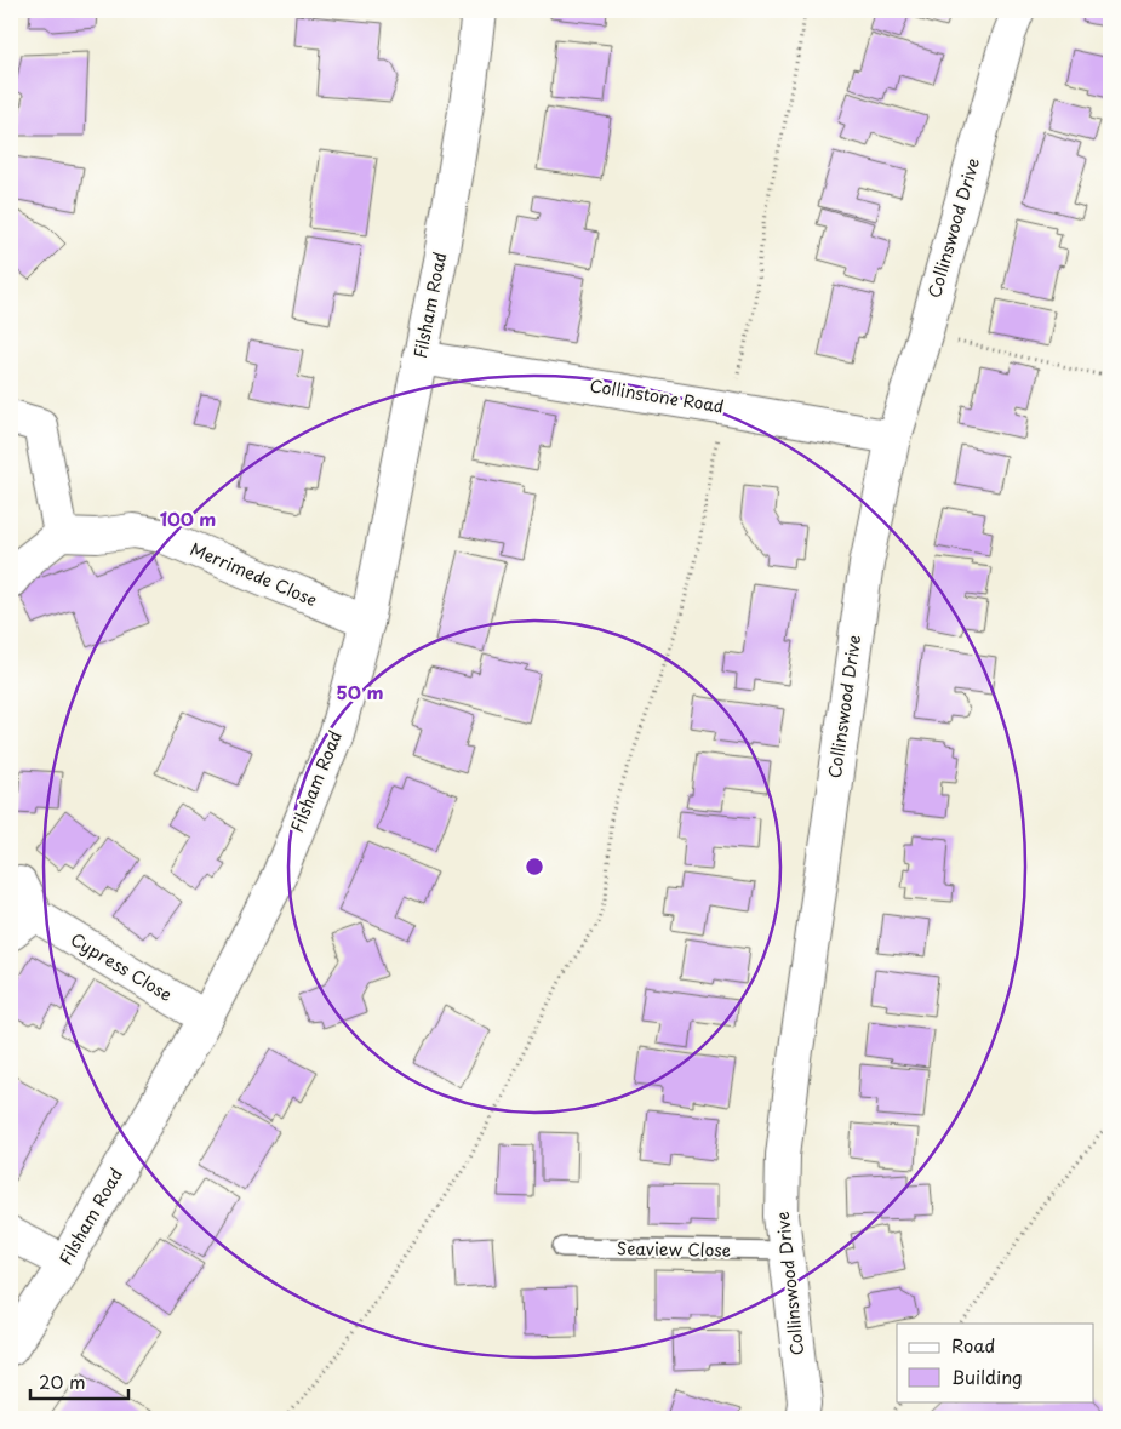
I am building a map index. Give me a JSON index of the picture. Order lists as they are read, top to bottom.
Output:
{
  "streets": {
    "street": [
      "Collinswood Drive",
      "Filsham Road",
      "Collinstone Road",
      "Merrimede Close",
      "Cypress Close"
    ],
    "lane": ["Seaview Close"]
  },
  "crossings": [
    ["Collinswood Drive", "Collinstone Road"],
    ["Collinswood Drive", "Seaview Close"],
    ["Filsham Road", "Collinstone Road"],
    ["Filsham Road", "Merrimede Close"],
    ["Filsham Road", "Cypress Close"]
  ],
  "legend": ["Road", "Building"],
  "scale_bar": "20 m",
  "rings": ["100 m", "50 m"]
}
